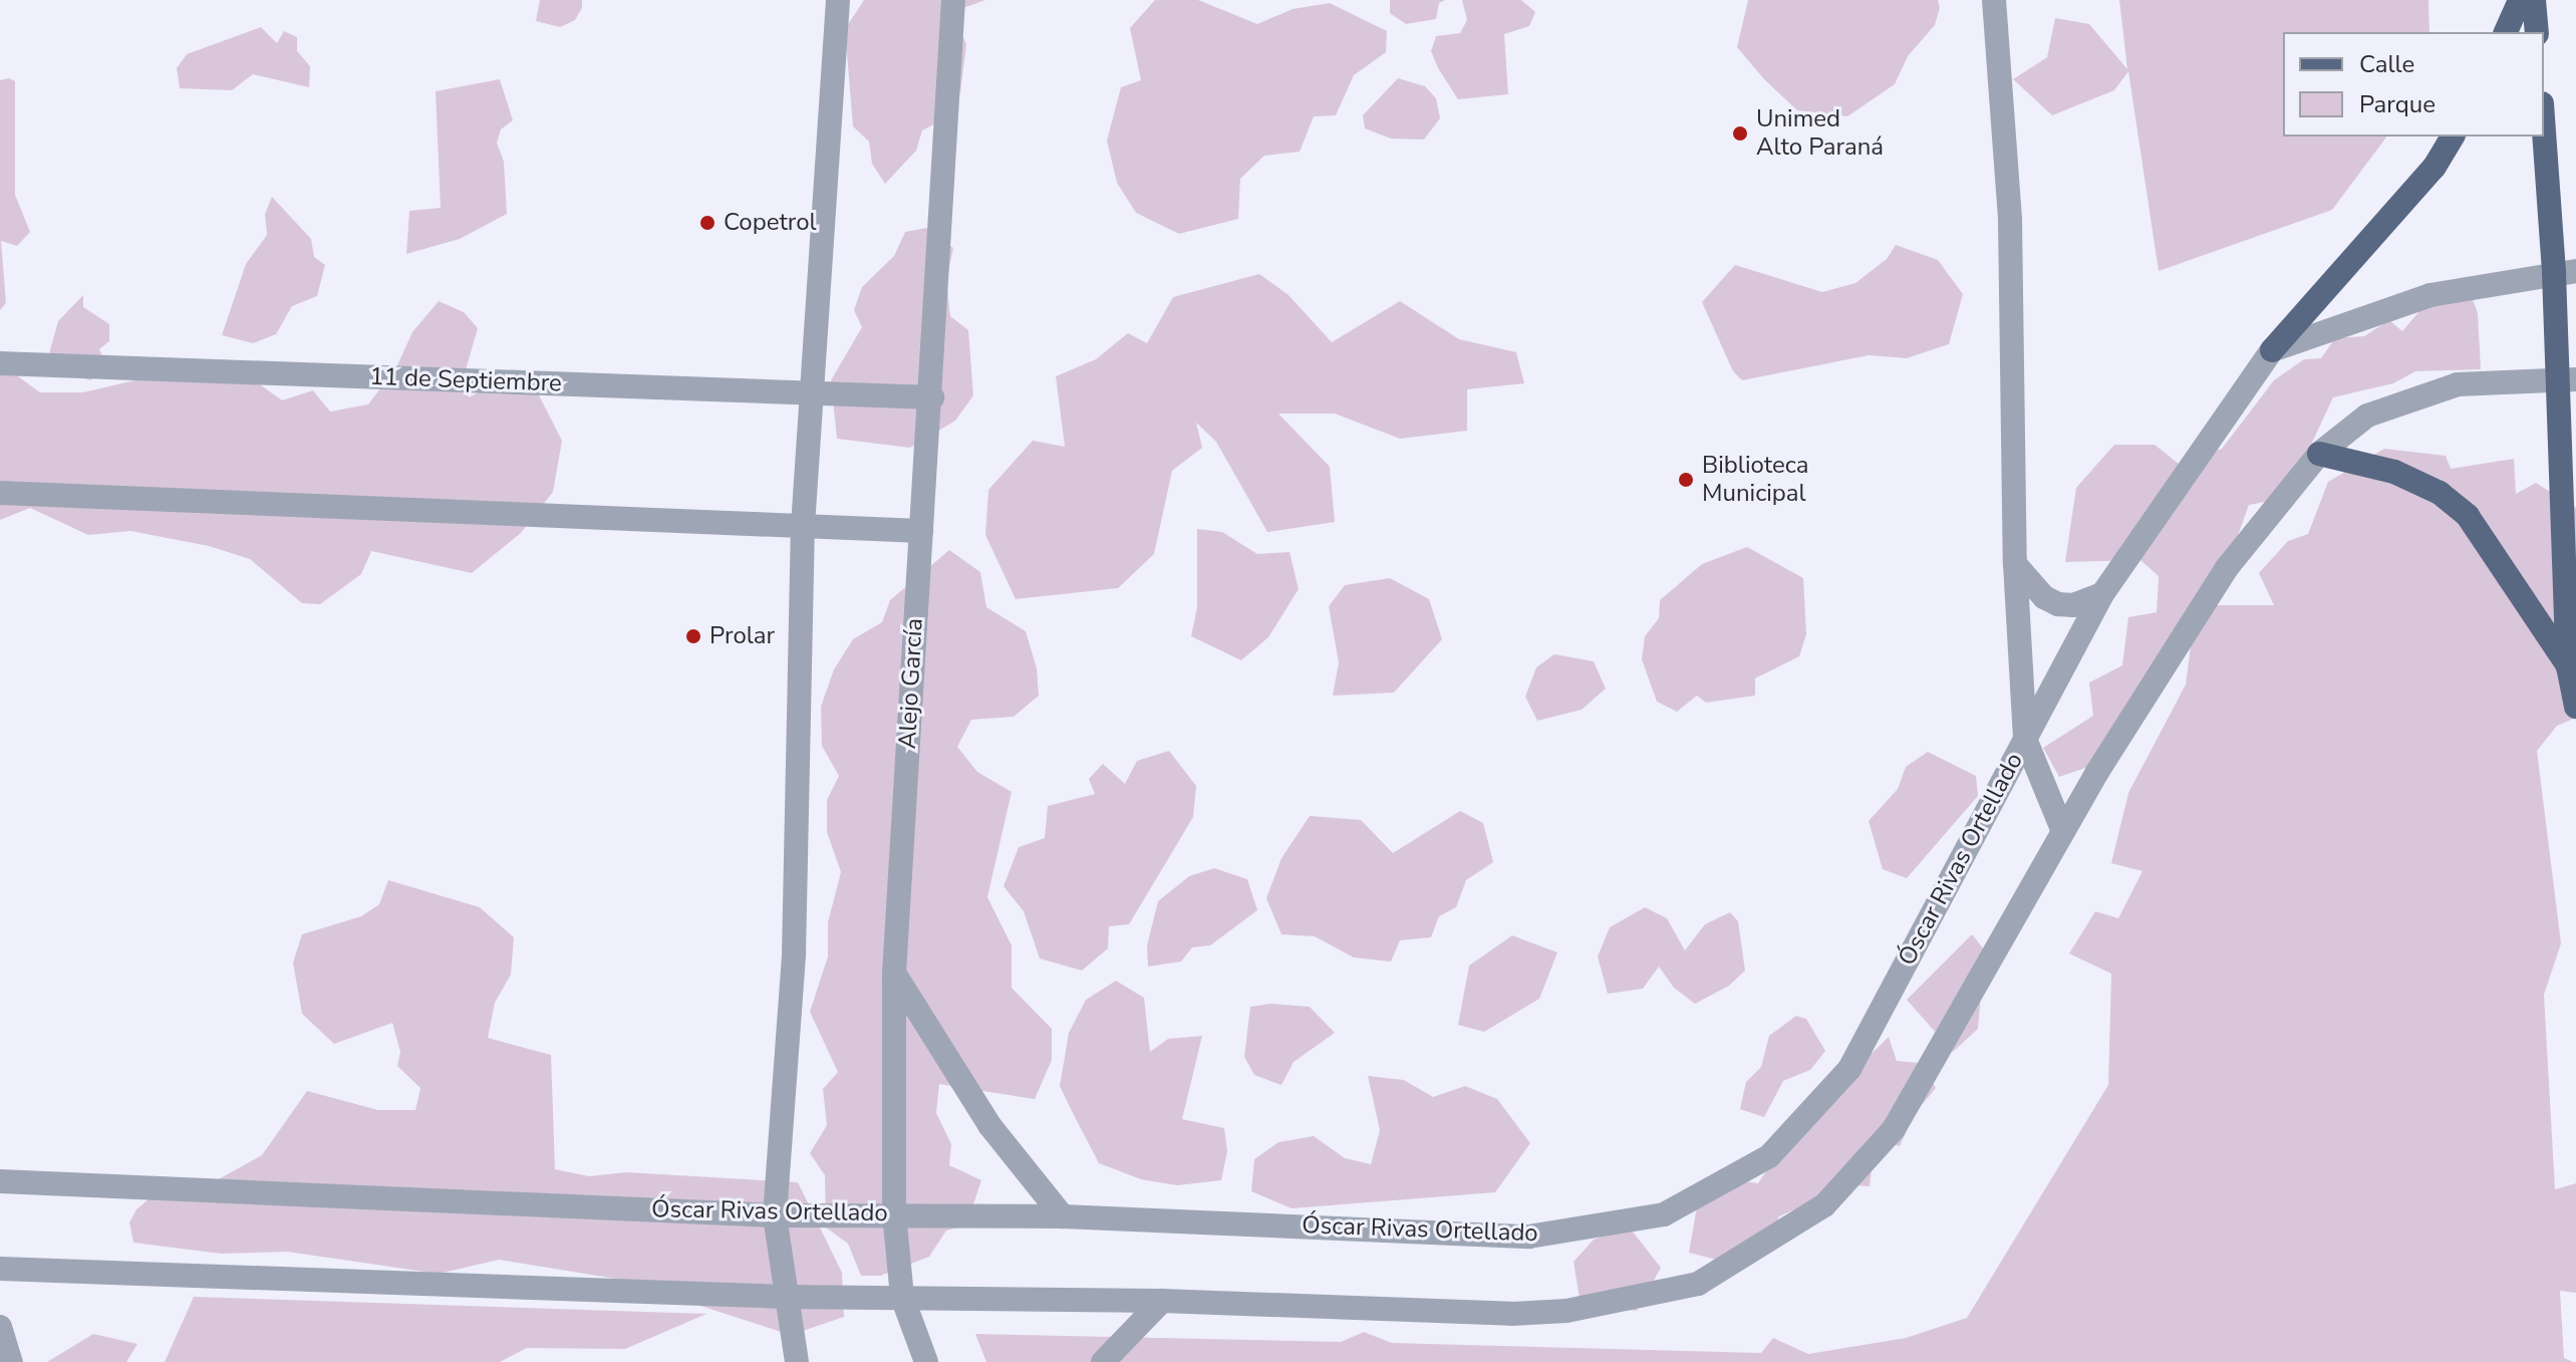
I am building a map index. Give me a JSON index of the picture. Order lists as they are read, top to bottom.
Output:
{
  "streets": {
    "street": ["11 de Septiembre", "Alejo García", "Óscar Rivas Ortellado"]
  },
  "crossings": [
    ["11 de Septiembre", "Alejo García"],
    ["Alejo García", "Óscar Rivas Ortellado"]
  ],
  "places": [
    "Unimed Alto Paraná",
    "Copetrol",
    "Biblioteca Municipal",
    "Prolar"
  ],
  "legend": ["Calle", "Parque"]
}
